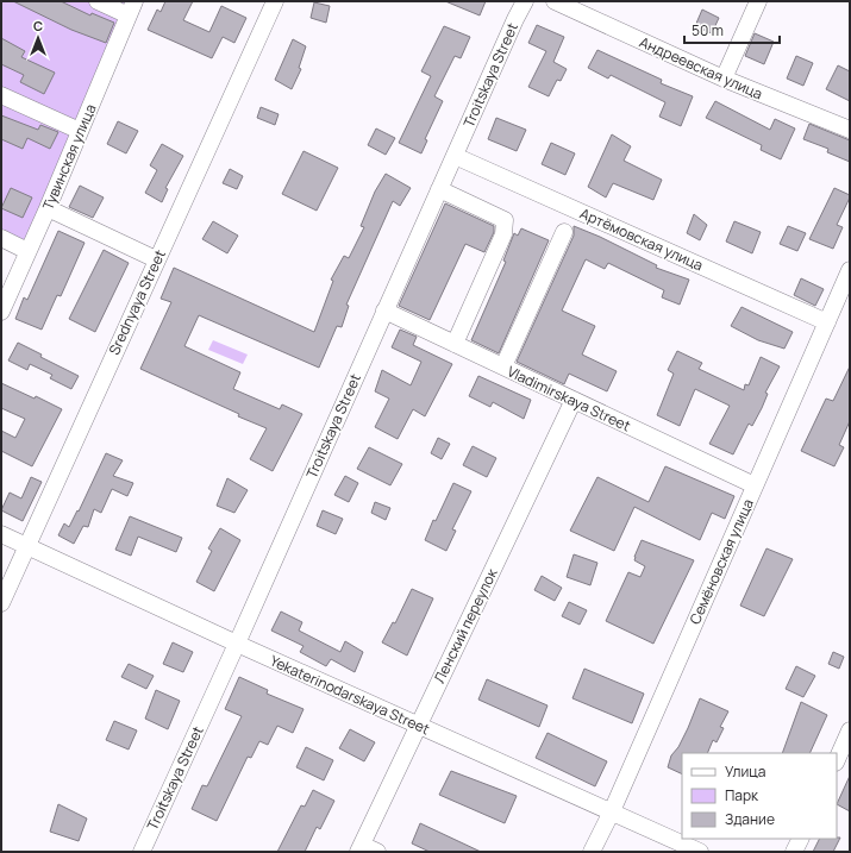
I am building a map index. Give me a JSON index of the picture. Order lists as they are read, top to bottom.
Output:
{
  "streets": {
    "street": [
      "Андреевская улица",
      "Troitskaya Street",
      "Тувинская улица",
      "Артёмовская улица",
      "Srednyaya Street",
      "Vladimirskaya Street",
      "Семёновская улица",
      "Ленский переулок",
      "Yekaterinodarskaya Street"
    ]
  },
  "crossings": [
    ["Troitskaya Street", "Артёмовская улица"],
    ["Troitskaya Street", "Vladimirskaya Street"],
    ["Troitskaya Street", "Yekaterinodarskaya Street"],
    ["Артёмовская улица", "Семёновская улица"],
    ["Srednyaya Street", "Yekaterinodarskaya Street"],
    ["Vladimirskaya Street", "Семёновская улица"],
    ["Vladimirskaya Street", "Ленский переулок"],
    ["Семёновская улица", "Yekaterinodarskaya Street"],
    ["Ленский переулок", "Yekaterinodarskaya Street"]
  ],
  "legend": ["Улица", "Парк", "Здание"],
  "scale_bar": "50 m",
  "north": "top"
}
